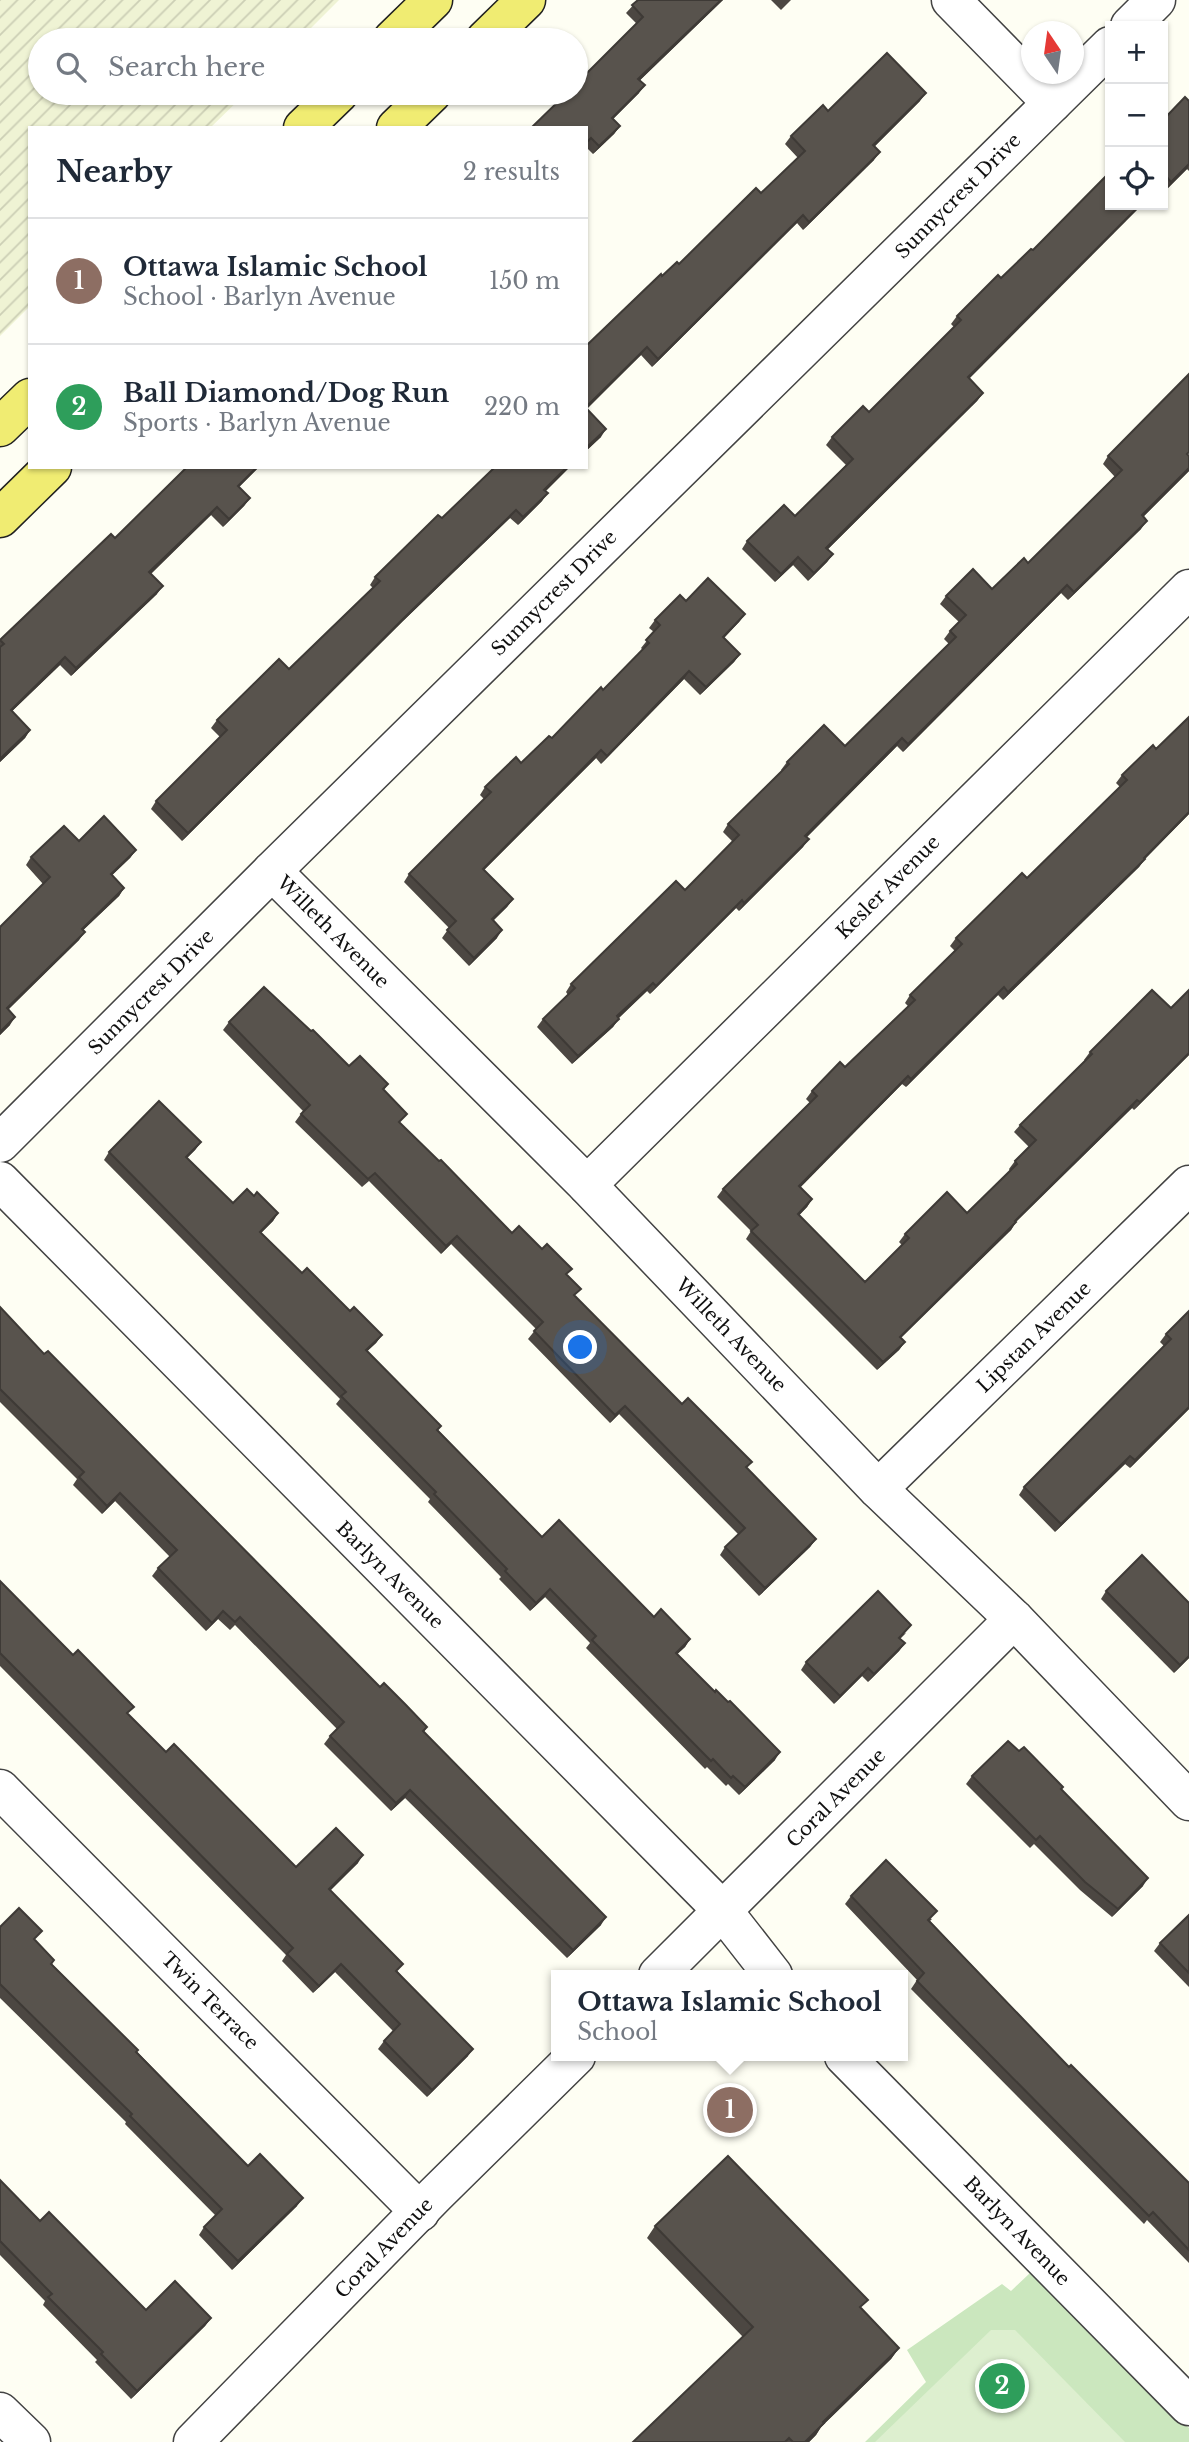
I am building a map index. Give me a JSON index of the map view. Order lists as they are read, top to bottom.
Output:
{
  "streets": {
    "street": [
      "Sunnycrest Drive",
      "Kesler Avenue",
      "Willeth Avenue",
      "Lipstan Avenue",
      "Barlyn Avenue",
      "Coral Avenue",
      "Twin Terrace"
    ]
  },
  "crossings": [
    ["Sunnycrest Drive", "Willeth Avenue"],
    ["Kesler Avenue", "Willeth Avenue"],
    ["Willeth Avenue", "Lipstan Avenue"],
    ["Willeth Avenue", "Coral Avenue"],
    ["Barlyn Avenue", "Coral Avenue"],
    ["Coral Avenue", "Twin Terrace"]
  ],
  "north": "top",
  "page": {
    "map_buttons": ["+", "−"],
    "search": "Search here",
    "heading": ["Nearby", "2 results"],
    "list": [
      {
        "mark": "1",
        "name": "Ottawa Islamic School",
        "note": "School · Barlyn Avenue",
        "value": "150 m"
      },
      {
        "mark": "2",
        "name": "Ball Diamond/Dog Run",
        "note": "Sports · Barlyn Avenue",
        "value": "220 m"
      }
    ],
    "popup": ["Ottawa Islamic School", "School"],
    "pins": ["1", "2"]
  }
}
